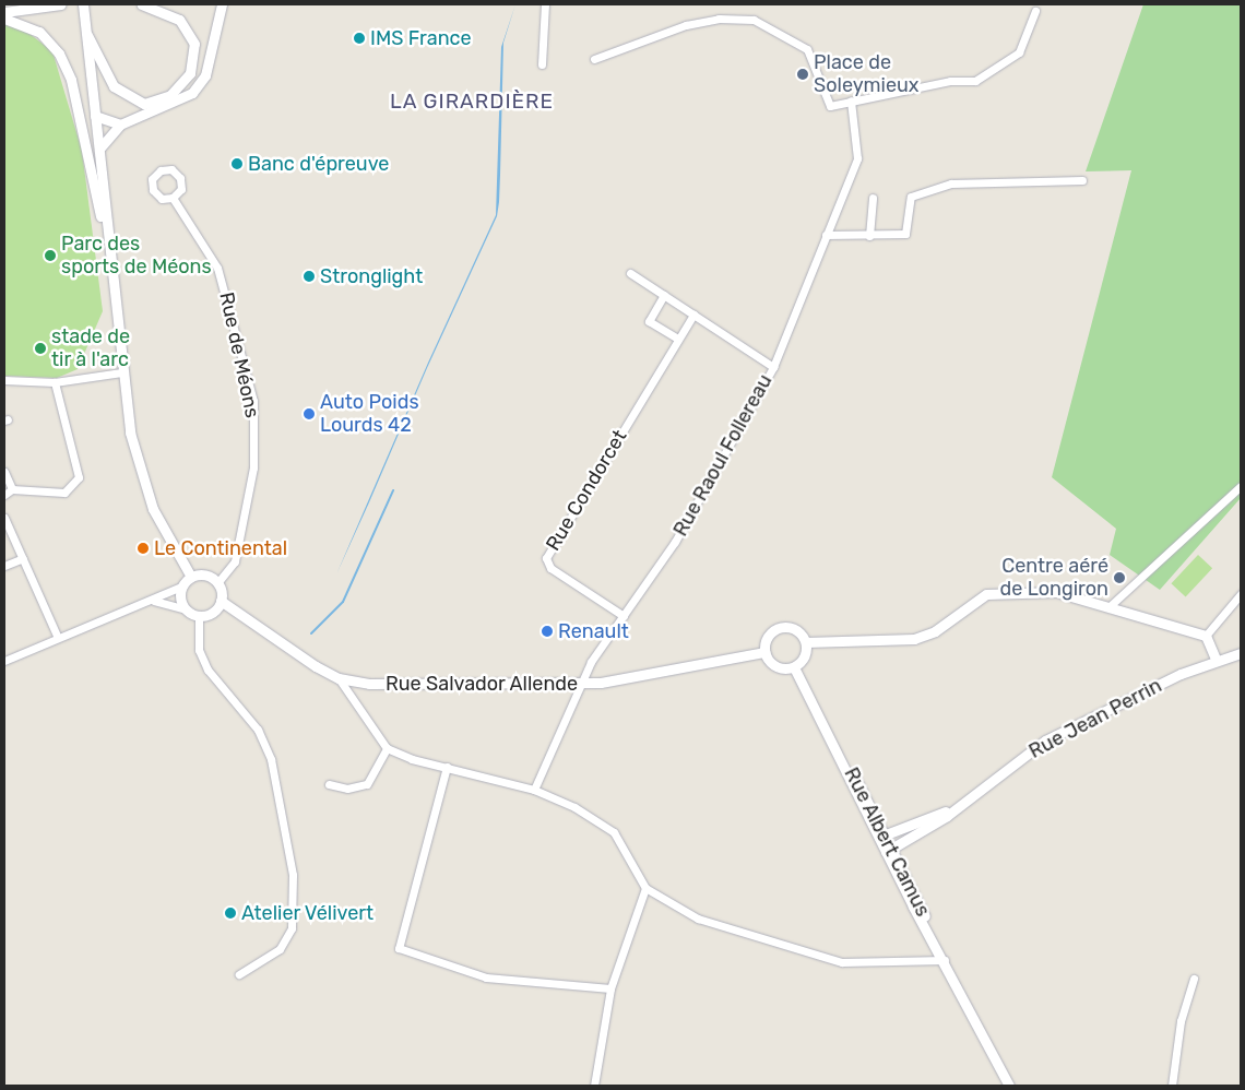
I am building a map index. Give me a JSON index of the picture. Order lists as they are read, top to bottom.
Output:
{
  "streets": {
    "street": [
      "Rue de Méons",
      "Rue Raoul Follereau",
      "Rue Condorcet",
      "Rue Salvador Allende",
      "Rue Jean Perrin",
      "Rue Albert Camus"
    ]
  },
  "crossings": [
    ["Rue de Méons", "Rue Salvador Allende"],
    ["Rue Raoul Follereau", "Rue Condorcet"],
    ["Rue Raoul Follereau", "Rue Salvador Allende"],
    ["Rue Salvador Allende", "Rue Albert Camus"],
    ["Rue Jean Perrin", "Rue Albert Camus"]
  ],
  "districts": ["LA GIRARDIÈRE"],
  "places": [
    "IMS France",
    "Place de Soleymieux",
    "Banc d'épreuve",
    "Parc des sports de Méons",
    "Stronglight",
    "stade de tir à l'arc",
    "Auto Poids Lourds 42",
    "Le Continental",
    "Centre aéré de Longiron",
    "Renault",
    "Atelier Vélivert"
  ]
}
